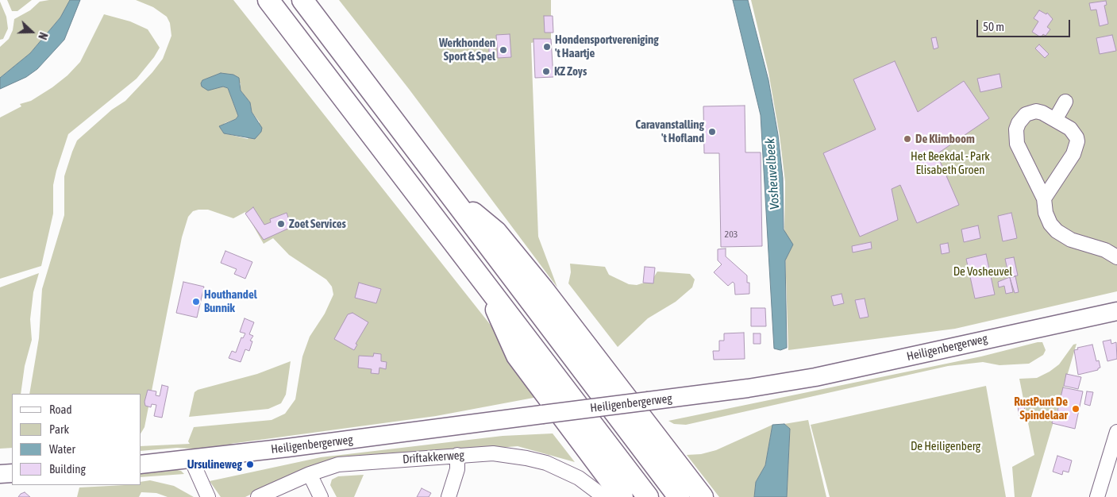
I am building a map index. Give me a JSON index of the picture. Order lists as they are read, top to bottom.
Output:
{
  "streets": {
    "main road": ["Heiligenbergerweg"],
    "street": ["Driftakkerweg"]
  },
  "water": ["Vosheuvelbeek"],
  "parks": ["Het Beekdal - Park Elisabeth Groen", "De Vosheuvel", "De Heiligenberg"],
  "places": [
    "Hondensportvereniging 't Haartje",
    "Werkhonden Sport & Spel",
    "KZ Zoys",
    "Caravanstalling 't Hofland",
    "De Klimboom",
    "Zoet Services",
    "Houthandel Bunnik",
    "RustPunt De Spindelaar",
    "Ursulineweg"
  ],
  "house_numbers": ["203"],
  "legend": [
    "Road",
    "Park",
    "Water",
    "Building"
  ],
  "scale_bar": "50 m",
  "north": "right"
}
